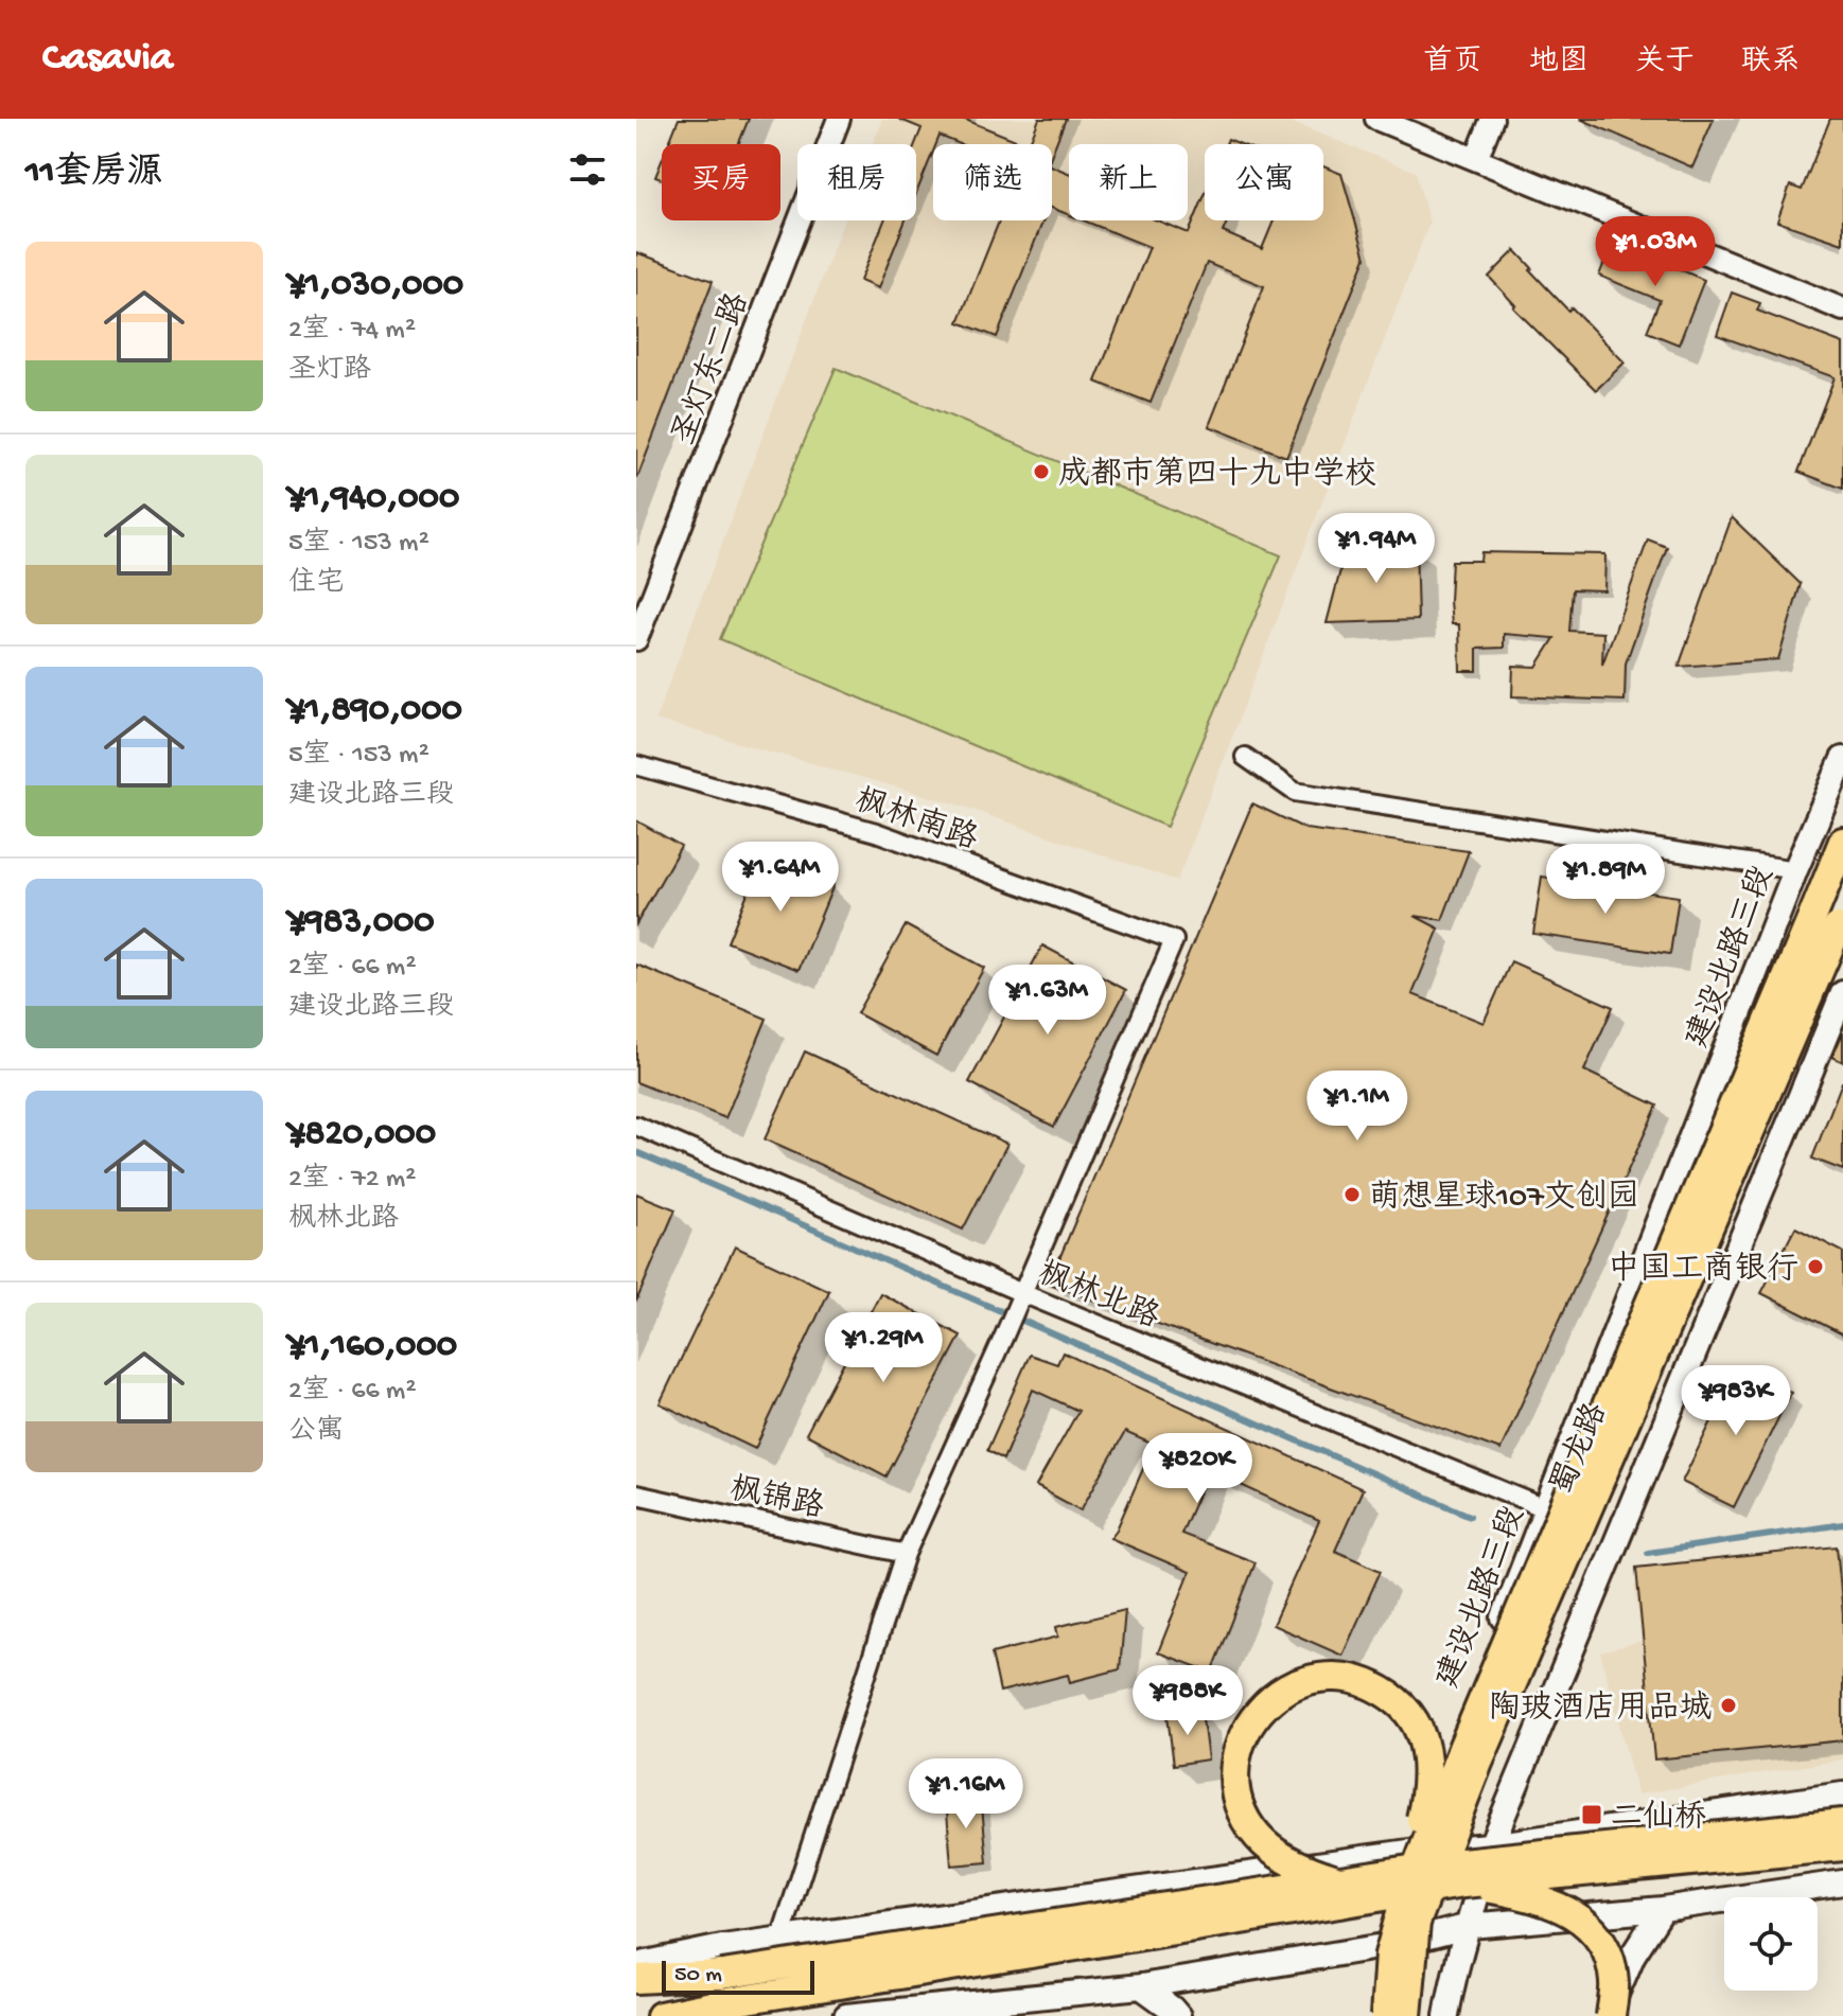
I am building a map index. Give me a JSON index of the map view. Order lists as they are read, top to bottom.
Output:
{
  "streets": {
    "main road": ["建设北路三段", "蜀龙路"],
    "street": [
      "圣灯东二路",
      "枫林南路",
      "枫林北路",
      "枫锦路"
    ]
  },
  "crossings": [
    ["枫林南路", "枫林北路"],
    ["建设北路三段", "枫林北路"]
  ],
  "places": {
    "other": [
      "成都市第四十九中学校",
      "萌想星球107文创园",
      "中国工商银行",
      "陶玻酒店用品城"
    ],
    "transit": ["二仙桥"]
  },
  "scale_bar": "50 m",
  "page": {
    "header": "Casavia",
    "nav": [
      "首页",
      "地图",
      "关于",
      "联系"
    ],
    "heading": "11套房源",
    "chip": [
      "买房",
      "租房",
      "筛选",
      "新上",
      "公寓"
    ],
    "price": [
      "¥1.03M",
      "¥1.94M",
      "¥1.64M",
      "¥1.89M",
      "¥1.63M",
      "¥1.1M",
      "¥1.29M",
      "¥983K",
      "¥820K",
      "¥988K",
      "¥1.16M"
    ],
    "list": [
      {
        "name": "¥1,030,000",
        "note": "2室 · 74 m² · 圣灯路"
      },
      {
        "name": "¥1,940,000",
        "note": "5室 · 153 m² · 住宅"
      },
      {
        "name": "¥1,890,000",
        "note": "5室 · 153 m² · 建设北路三段"
      },
      {
        "name": "¥983,000",
        "note": "2室 · 66 m² · 建设北路三段"
      },
      {
        "name": "¥820,000",
        "note": "2室 · 72 m² · 枫林北路"
      },
      {
        "name": "¥1,160,000",
        "note": "2室 · 66 m² · 公寓"
      }
    ],
    "scale": "50 m"
  }
}
